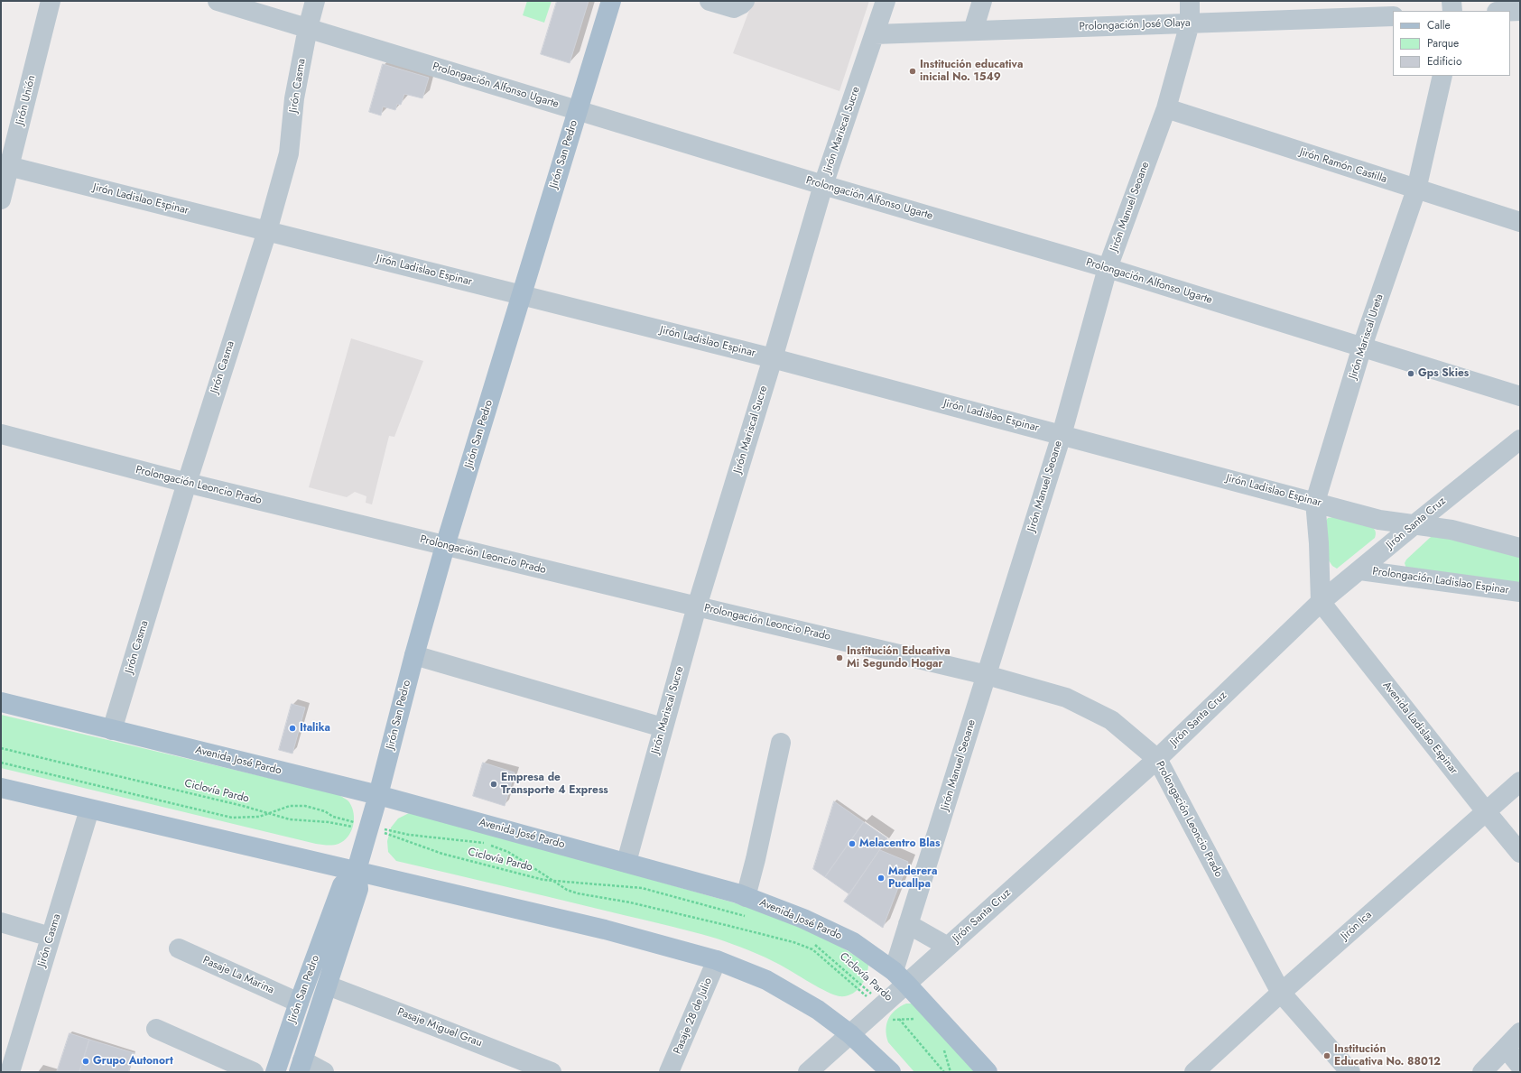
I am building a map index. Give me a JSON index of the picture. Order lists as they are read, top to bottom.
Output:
{
  "streets": {
    "main road": ["Jirón San Pedro", "Avenida José Pardo"],
    "street": [
      "Prolongación José Olaya",
      "Jirón Casma",
      "Prolongación Alfonso Ugarte",
      "Jirón Unión",
      "Jirón Mariscal Sucre",
      "Jirón Ramón Castilla",
      "Jirón Ladislao Espinar",
      "Jirón Manuel Seoane",
      "Jirón Mariscal Ureta",
      "Prolongación Leoncio Prado",
      "Jirón Santa Cruz",
      "Prolongación Ladislao Espinar",
      "Avenida Ladislao Espinar",
      "Jirón Ica",
      "Pasaje La Marina",
      "Pasaje 28 de Julio",
      "Pasaje Miguel Grau"
    ],
    "path": ["Ciclovía Pardo"]
  },
  "crossings": [
    ["Prolongación José Olaya", "Jirón Mariscal Sucre"],
    ["Prolongación José Olaya", "Jirón Manuel Seoane"],
    ["Jirón Casma", "Prolongación Alfonso Ugarte"],
    ["Jirón Casma", "Jirón Ladislao Espinar"],
    ["Jirón Casma", "Prolongación Leoncio Prado"],
    ["Jirón Casma", "Avenida José Pardo"],
    ["Prolongación Alfonso Ugarte", "Jirón Mariscal Sucre"],
    ["Prolongación Alfonso Ugarte", "Jirón San Pedro"],
    ["Prolongación Alfonso Ugarte", "Jirón Manuel Seoane"],
    ["Prolongación Alfonso Ugarte", "Jirón Mariscal Ureta"],
    ["Jirón Unión", "Jirón Ladislao Espinar"],
    ["Jirón Mariscal Sucre", "Jirón Ladislao Espinar"],
    ["Jirón Mariscal Sucre", "Prolongación Leoncio Prado"],
    ["Jirón Mariscal Sucre", "Avenida José Pardo"],
    ["Jirón San Pedro", "Jirón Ladislao Espinar"],
    ["Jirón San Pedro", "Prolongación Leoncio Prado"],
    ["Jirón San Pedro", "Avenida José Pardo"],
    ["Jirón San Pedro", "Ciclovía Pardo"],
    ["Jirón San Pedro", "Pasaje La Marina"],
    ["Jirón San Pedro", "Pasaje Miguel Grau"],
    ["Jirón Ramón Castilla", "Jirón Manuel Seoane"],
    ["Jirón Ramón Castilla", "Jirón Mariscal Ureta"],
    ["Jirón Ladislao Espinar", "Jirón Manuel Seoane"],
    ["Jirón Ladislao Espinar", "Jirón Mariscal Ureta"],
    ["Jirón Ladislao Espinar", "Jirón Santa Cruz"],
    ["Jirón Manuel Seoane", "Prolongación Leoncio Prado"],
    ["Jirón Manuel Seoane", "Jirón Santa Cruz"],
    ["Jirón Manuel Seoane", "Avenida José Pardo"],
    ["Jirón Mariscal Ureta", "Jirón Santa Cruz"],
    ["Jirón Mariscal Ureta", "Avenida Ladislao Espinar"],
    ["Prolongación Leoncio Prado", "Jirón Santa Cruz"],
    ["Prolongación Leoncio Prado", "Jirón Ica"],
    ["Jirón Santa Cruz", "Prolongación Ladislao Espinar"],
    ["Jirón Santa Cruz", "Avenida Ladislao Espinar"],
    ["Jirón Santa Cruz", "Avenida José Pardo"],
    ["Jirón Santa Cruz", "Ciclovía Pardo"],
    ["Avenida Ladislao Espinar", "Jirón Ica"]
  ],
  "places": [
    "Institución educativa inicial No. 1549",
    "Gps Skies",
    "Institución Educativa Mi Segundo Hogar",
    "Italika",
    "Empresa de Transporte 4 Express",
    "Melacentro Blas",
    "Maderera Pucallpa",
    "Institución Educativa No. 88012",
    "Grupo Autonort"
  ],
  "legend": ["Calle", "Parque", "Edificio"]
}
